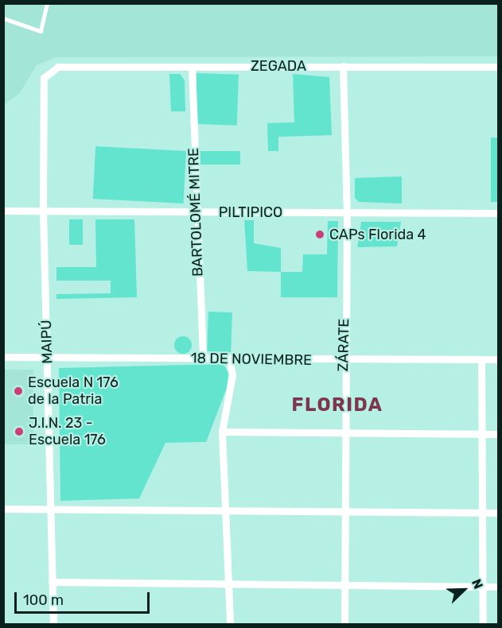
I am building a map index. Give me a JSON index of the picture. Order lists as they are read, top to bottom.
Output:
{
  "streets": {
    "street": [
      "ZEGADA",
      "BARTOLOMÉ MITRE",
      "PILTIPICO",
      "MAIPÚ",
      "ZÁRATE",
      "18 DE NOVIEMBRE"
    ]
  },
  "crossings": [
    ["ZEGADA", "BARTOLOMÉ MITRE"],
    ["ZEGADA", "MAIPÚ"],
    ["ZEGADA", "ZÁRATE"],
    ["BARTOLOMÉ MITRE", "PILTIPICO"],
    ["BARTOLOMÉ MITRE", "18 DE NOVIEMBRE"],
    ["PILTIPICO", "MAIPÚ"],
    ["PILTIPICO", "ZÁRATE"],
    ["MAIPÚ", "18 DE NOVIEMBRE"],
    ["ZÁRATE", "18 DE NOVIEMBRE"]
  ],
  "districts": ["FLORIDA"],
  "places": ["CAPs Florida 4", "Escuela N 176 de la Patria", "J.I.N. 23 - Escuela 176"],
  "scale_bar": "100 m",
  "north": "top right"
}
